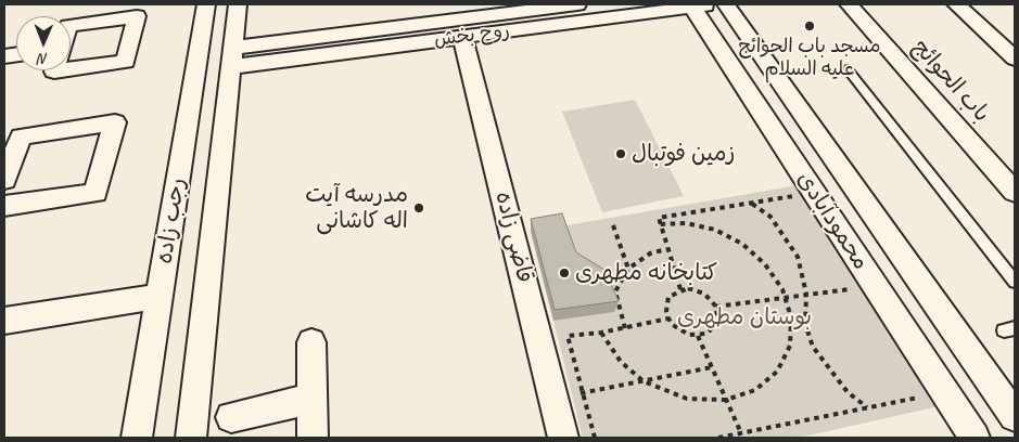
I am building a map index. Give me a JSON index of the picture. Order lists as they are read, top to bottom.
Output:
{
  "streets": {
    "street": [
      "روح بخش",
      "باب الحوائج",
      "رجب زاده",
      "محمودآبادی",
      "قاضی زاده"
    ]
  },
  "crossings": [
    ["روح بخش", "رجب زاده"],
    ["روح بخش", "محمودآبادی"],
    ["روح بخش", "قاضی زاده"]
  ],
  "parks": ["بوستان مطهری"],
  "places": [
    "مسجد باب الحوائج علیه السلام",
    "زمین فوتبال",
    "مدرسه آیت اله کاشانی",
    "کتابخانه مطهری"
  ],
  "north": "bottom"
}
